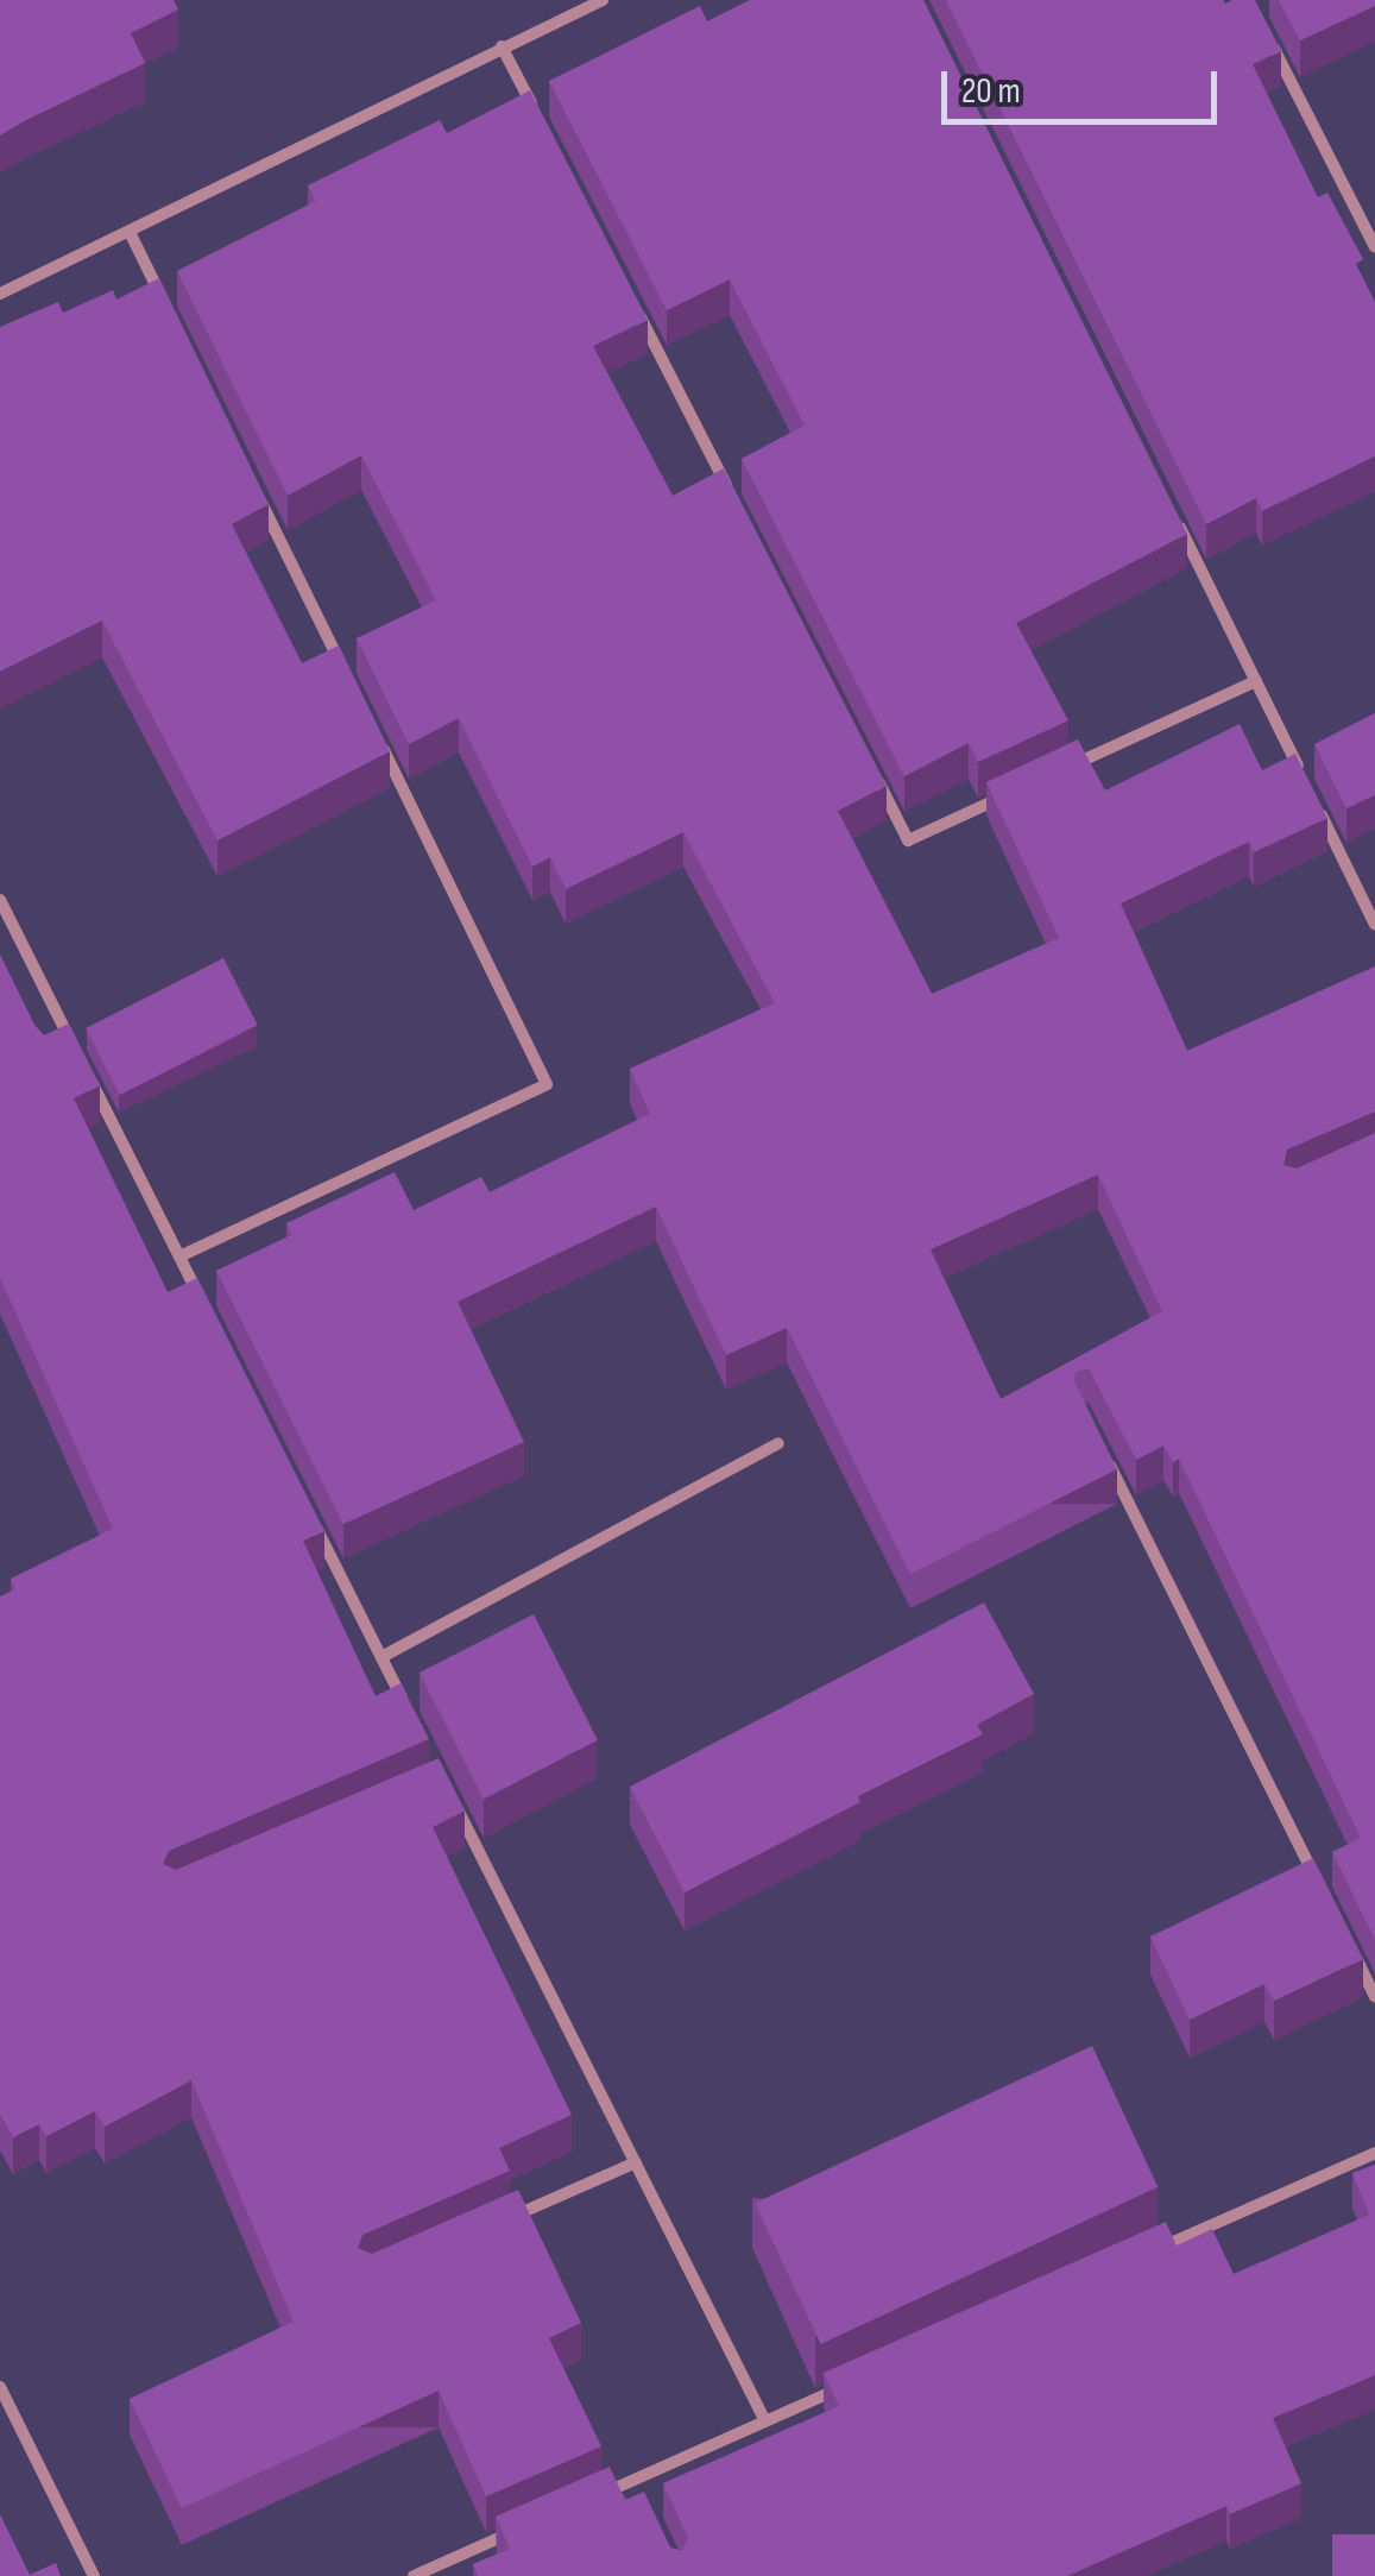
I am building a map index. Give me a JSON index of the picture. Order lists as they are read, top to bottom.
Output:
{
  "scale_bar": "20 m"
}
